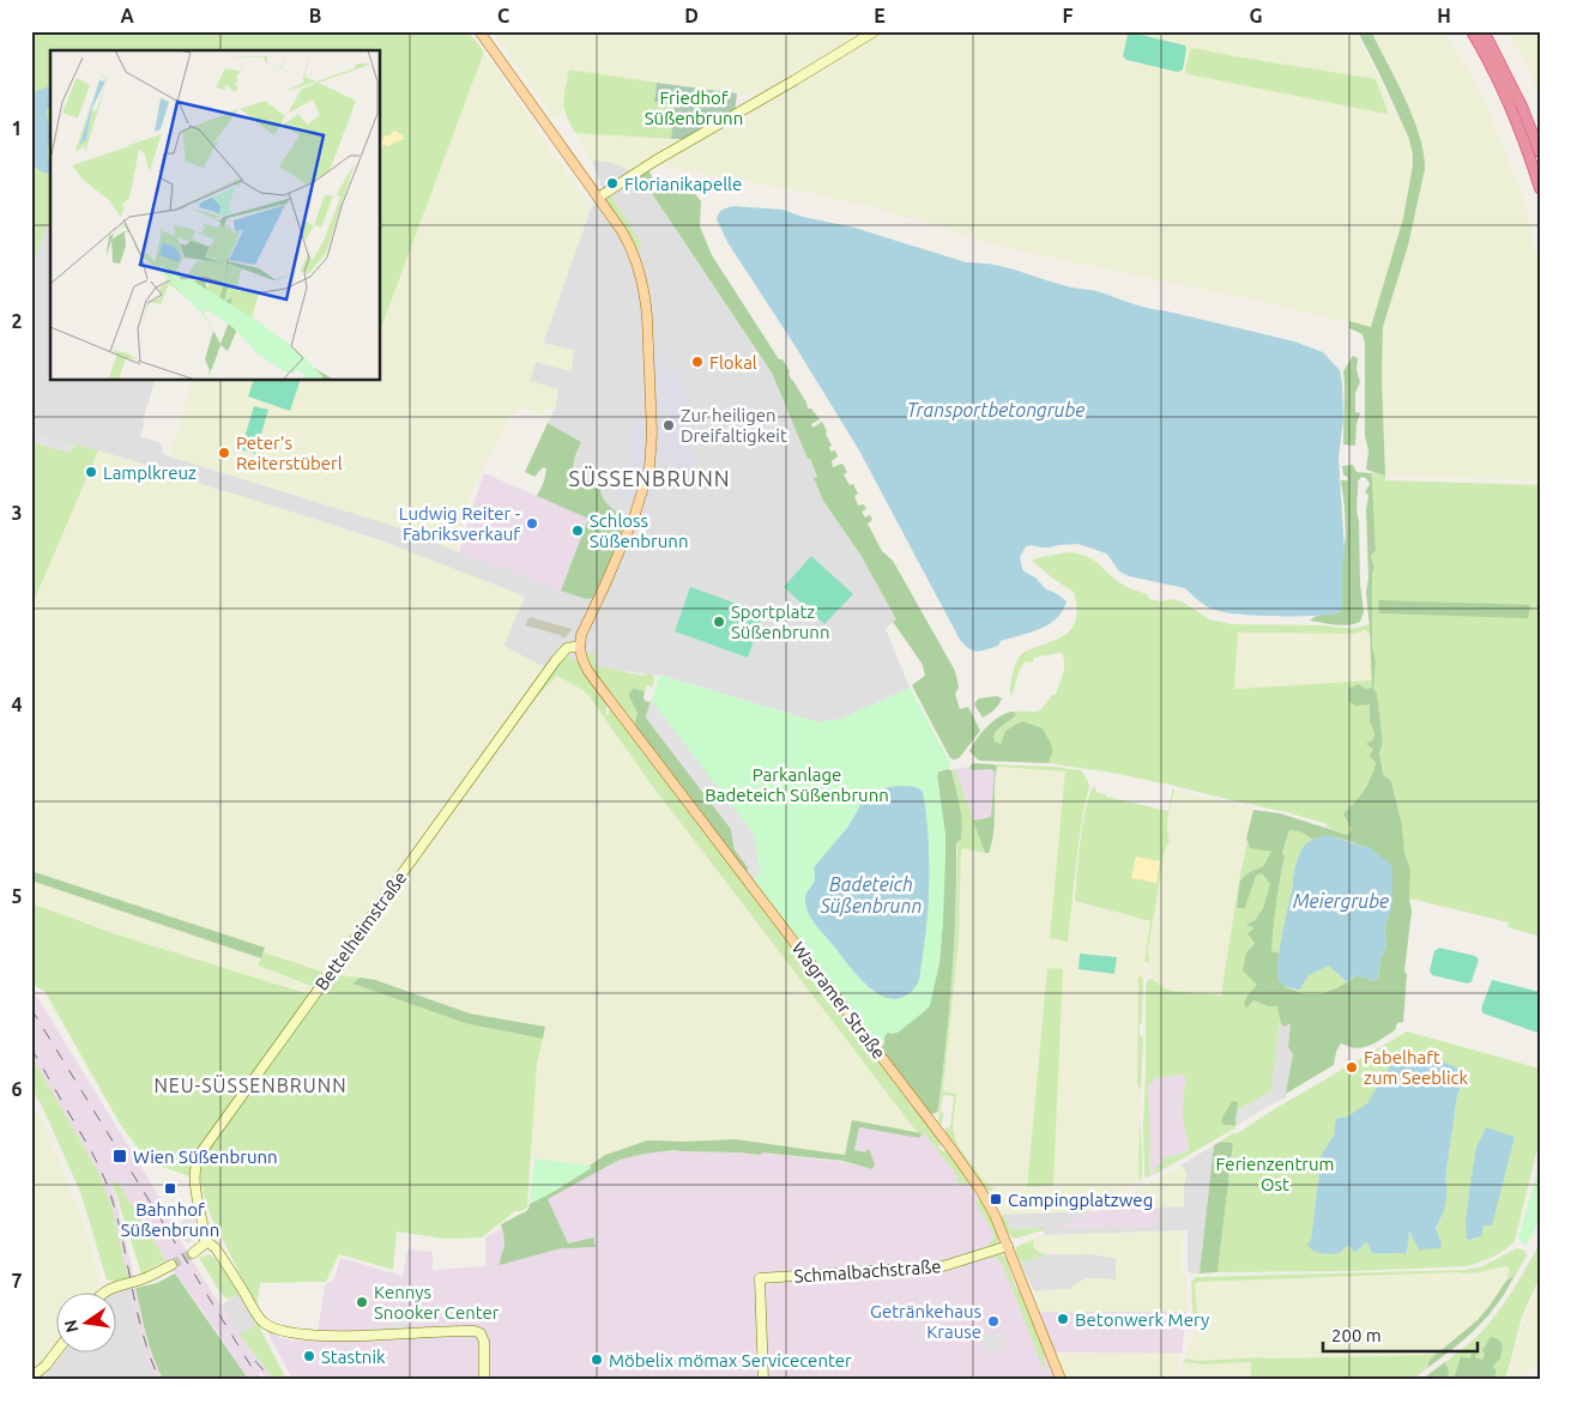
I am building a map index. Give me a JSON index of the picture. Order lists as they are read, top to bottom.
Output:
{
  "streets": {
    "main road": ["Wagramer Straße"],
    "street": ["Bettelheimstraße", "Schmalbachstraße"]
  },
  "crossings": [
    ["Bettelheimstraße", "Wagramer Straße"],
    ["Wagramer Straße", "Schmalbachstraße"]
  ],
  "districts": ["SÜSSENBRUNN", "NEU-SÜSSENBRUNN"],
  "water": ["Transportbetongrube", "Badeteich Süßenbrunn", "Meiergrube"],
  "parks": ["Friedhof Süßenbrunn", "Parkanlage Badeteich Süßenbrunn", "Ferienzentrum Ost"],
  "places": {
    "other": [
      "Florianikapelle",
      "Flokal",
      "Zur heiligen Dreifaltigkeit",
      "Peter's Reiterstüberl",
      "Lamplkreuz",
      "Ludwig Reiter - Fabriksverkauf",
      "Schloss Süßenbrunn",
      "Sportplatz Süßenbrunn",
      "Fabelhaft zum Seeblick",
      "Kennys Snooker Center",
      "Betonwerk Mery",
      "Getränkehaus Krause",
      "Stastnik",
      "Möbelix mömax Servicecenter"
    ],
    "transit": ["Wien Süßenbrunn", "Bahnhof Süßenbrunn", "Campingplatzweg"]
  },
  "scale_bar": "200 m",
  "north": "left",
  "grid": {
    "columns": [
      "A",
      "B",
      "C",
      "D",
      "E",
      "F",
      "G",
      "H"
    ],
    "rows": [
      "1",
      "2",
      "3",
      "4",
      "5",
      "6",
      "7"
    ]
  }
}
